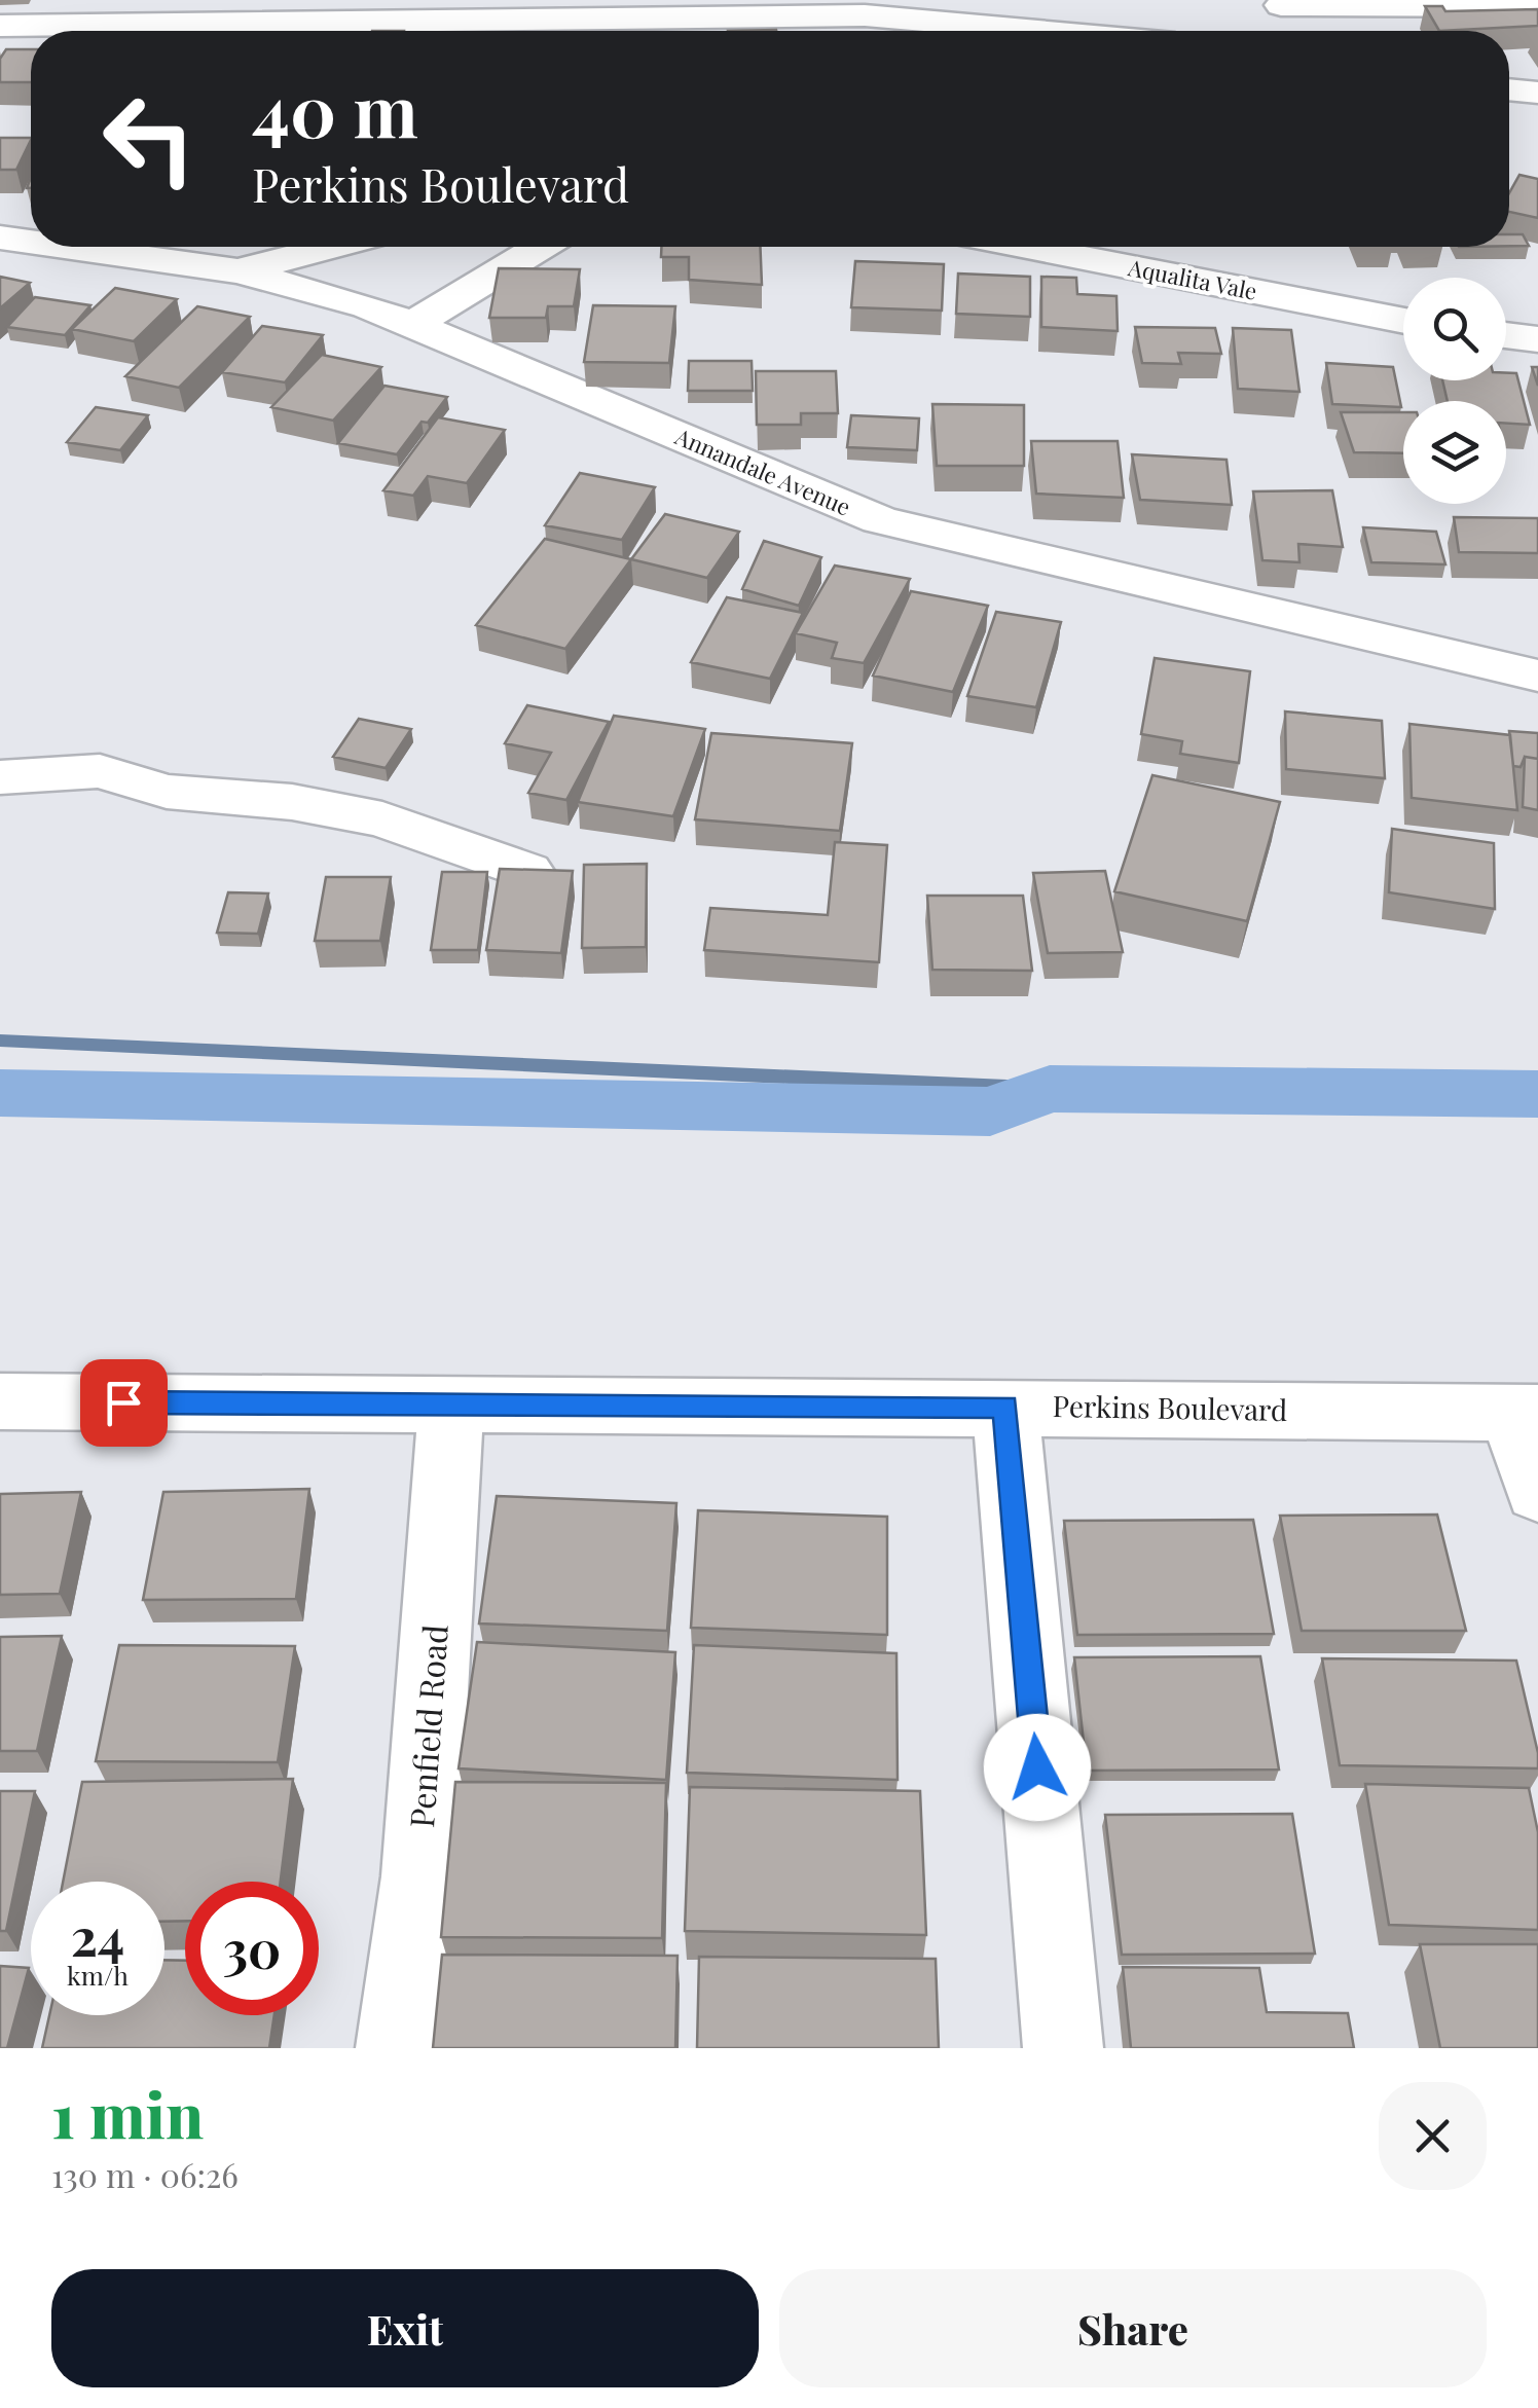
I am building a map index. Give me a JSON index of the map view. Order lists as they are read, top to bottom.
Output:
{
  "streets": {
    "street": [
      "Aqualita Vale",
      "Annandale Avenue",
      "Perkins Boulevard",
      "Penfield Road"
    ]
  },
  "crossings": [
    ["Perkins Boulevard", "Penfield Road"]
  ],
  "page": {
    "turn": ["40 m", "Perkins Boulevard"],
    "speed": "24 km/h",
    "limit": "30",
    "heading": ["1 min", "130 m · 06:26"],
    "buttons": ["Exit", "Share"]
  }
}
